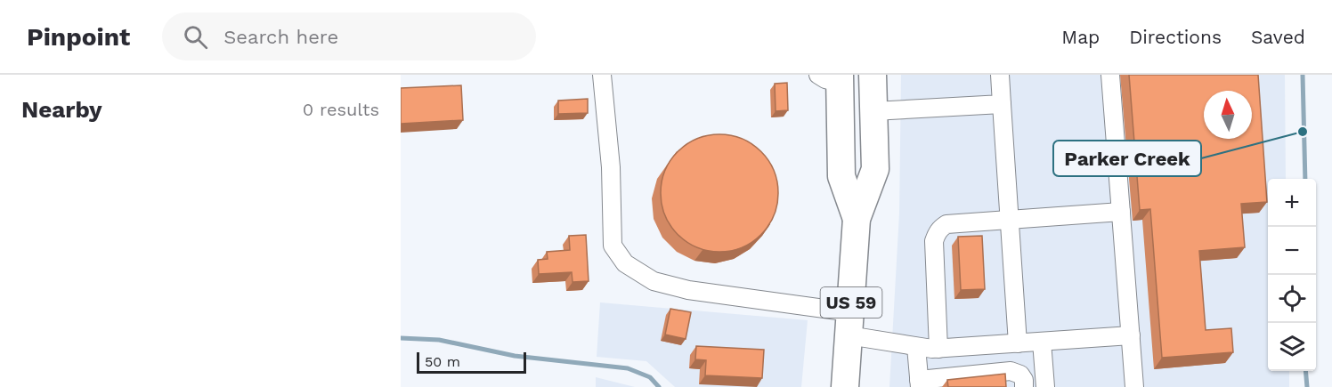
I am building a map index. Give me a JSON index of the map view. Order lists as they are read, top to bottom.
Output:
{
  "streets": {
    "highway": ["US 59"]
  },
  "places": ["Parker Creek"],
  "scale_bar": "50 m",
  "north": "top",
  "page": {
    "header": "Pinpoint",
    "search": "Search here",
    "nav": ["Map", "Directions", "Saved"],
    "heading": ["Nearby", "0 results"],
    "map_buttons": ["+", "−"],
    "scale": "50 m"
  }
}
